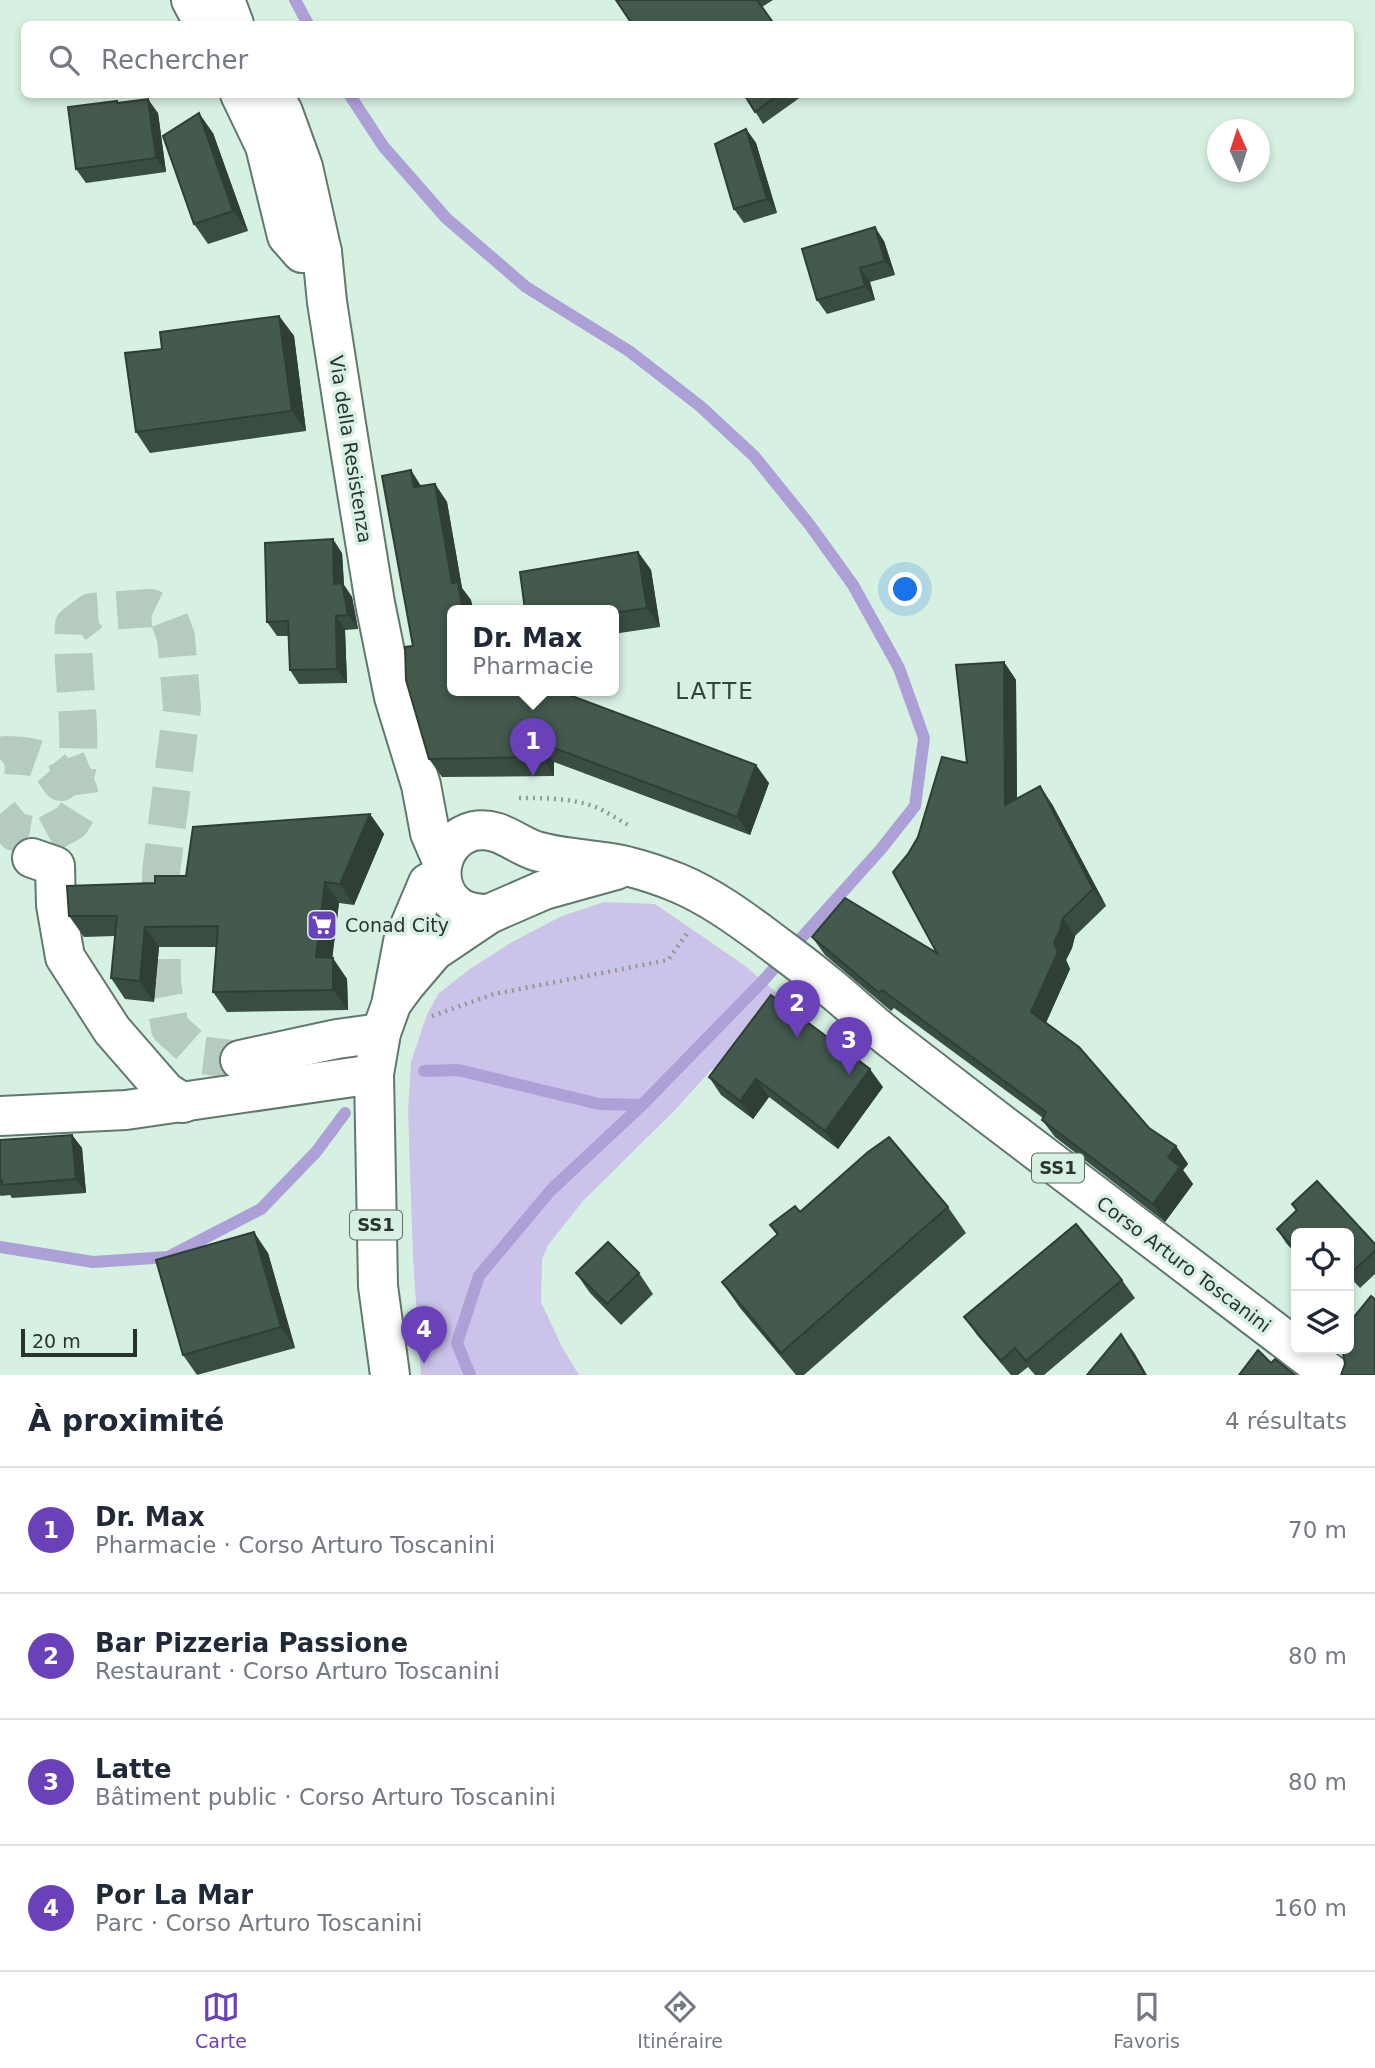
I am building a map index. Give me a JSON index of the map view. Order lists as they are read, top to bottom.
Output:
{
  "streets": {
    "main road": ["Via della Resistenza", "SS1", "Corso Arturo Toscanini"]
  },
  "crossings": [
    ["Via della Resistenza", "SS1"],
    ["SS1", "Corso Arturo Toscanini"]
  ],
  "districts": ["LATTE"],
  "places": {
    "supermarket": ["Conad City"]
  },
  "scale_bar": "20 m",
  "north": "top",
  "page": {
    "search": "Rechercher",
    "popup": ["Dr. Max", "Pharmacie"],
    "pins": [
      "1",
      "2",
      "3",
      "4"
    ],
    "scale": "20 m",
    "heading": ["À proximité", "4 résultats"],
    "list": [
      {
        "mark": "1",
        "name": "Dr. Max",
        "note": "Pharmacie · Corso Arturo Toscanini",
        "value": "70 m"
      },
      {
        "mark": "2",
        "name": "Bar Pizzeria Passione",
        "note": "Restaurant · Corso Arturo Toscanini",
        "value": "80 m"
      },
      {
        "mark": "3",
        "name": "Latte",
        "note": "Bâtiment public · Corso Arturo Toscanini",
        "value": "80 m"
      },
      {
        "mark": "4",
        "name": "Por La Mar",
        "note": "Parc · Corso Arturo Toscanini",
        "value": "160 m"
      }
    ],
    "nav": ["Carte", "Itinéraire", "Favoris"]
  }
}
